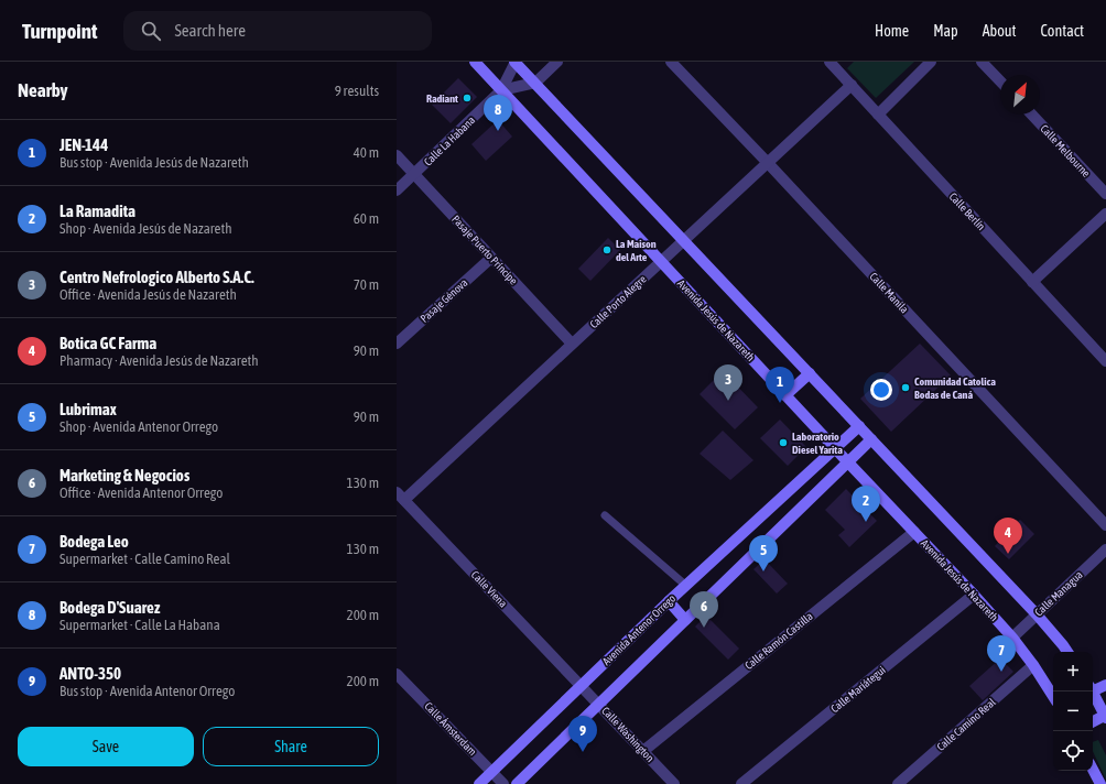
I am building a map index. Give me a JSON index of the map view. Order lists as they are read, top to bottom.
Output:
{
  "streets": {
    "main road": ["Avenida Jesús de Nazareth", "Avenida Antenor Orrego"],
    "street": [
      "Calle La Habana",
      "Calle Melbourne",
      "Calle Berlín",
      "Pasaje Puerto Príncipe",
      "Calle Manila",
      "Pasaje Génova",
      "Calle Porto Alegre",
      "Calle Viena",
      "Calle Managua",
      "Calle Ramón Castilla",
      "Calle Mariátegui",
      "Calle Camino Real",
      "Calle Ámsterdam",
      "Calle Washington"
    ]
  },
  "crossings": [
    ["Calle La Habana", "Pasaje Puerto Príncipe"],
    ["Calle La Habana", "Avenida Jesús de Nazareth"],
    ["Calle Berlín", "Calle Porto Alegre"],
    ["Pasaje Puerto Príncipe", "Pasaje Génova"],
    ["Pasaje Puerto Príncipe", "Calle Porto Alegre"],
    ["Calle Manila", "Calle Porto Alegre"],
    ["Calle Porto Alegre", "Avenida Jesús de Nazareth"],
    ["Calle Porto Alegre", "Calle Viena"],
    ["Avenida Jesús de Nazareth", "Calle Managua"],
    ["Avenida Jesús de Nazareth", "Avenida Antenor Orrego"],
    ["Avenida Jesús de Nazareth", "Calle Ramón Castilla"],
    ["Avenida Jesús de Nazareth", "Calle Mariátegui"],
    ["Avenida Jesús de Nazareth", "Calle Camino Real"],
    ["Calle Viena", "Avenida Antenor Orrego"],
    ["Calle Viena", "Calle Washington"],
    ["Avenida Antenor Orrego", "Calle Ámsterdam"],
    ["Avenida Antenor Orrego", "Calle Washington"],
    ["Calle Ramón Castilla", "Calle Washington"]
  ],
  "places": [
    "Radiant",
    "La Maison del Arte",
    "Comunidad Catolica Bodas de Caná",
    "Laboratorio Diesel Yarita"
  ],
  "north": "top right",
  "page": {
    "header": "Turnpoint",
    "search": "Search here",
    "nav": [
      "Home",
      "Map",
      "About",
      "Contact"
    ],
    "heading": ["Nearby", "9 results"],
    "pins": [
      "8",
      "3",
      "1",
      "2",
      "4",
      "5",
      "6",
      "7",
      "9"
    ],
    "list": [
      {
        "mark": "1",
        "name": "JEN-144",
        "note": "Bus stop · Avenida Jesús de Nazareth",
        "value": "40 m"
      },
      {
        "mark": "2",
        "name": "La Ramadita",
        "note": "Shop · Avenida Jesús de Nazareth",
        "value": "60 m"
      },
      {
        "mark": "3",
        "name": "Centro Nefrologico Alberto S.A.C.",
        "note": "Office · Avenida Jesús de Nazareth",
        "value": "70 m"
      },
      {
        "mark": "4",
        "name": "Botica GC Farma",
        "note": "Pharmacy · Avenida Jesús de Nazareth",
        "value": "90 m"
      },
      {
        "mark": "5",
        "name": "Lubrimax",
        "note": "Shop · Avenida Antenor Orrego",
        "value": "90 m"
      },
      {
        "mark": "6",
        "name": "Marketing & Negocios",
        "note": "Office · Avenida Antenor Orrego",
        "value": "130 m"
      },
      {
        "mark": "7",
        "name": "Bodega Leo",
        "note": "Supermarket · Calle Camino Real",
        "value": "130 m"
      },
      {
        "mark": "8",
        "name": "Bodega D'Suarez",
        "note": "Supermarket · Calle La Habana",
        "value": "200 m"
      },
      {
        "mark": "9",
        "name": "ANTO-350",
        "note": "Bus stop · Avenida Antenor Orrego",
        "value": "200 m"
      }
    ],
    "map_buttons": ["+", "−"],
    "buttons": ["Save", "Share"]
  }
}
